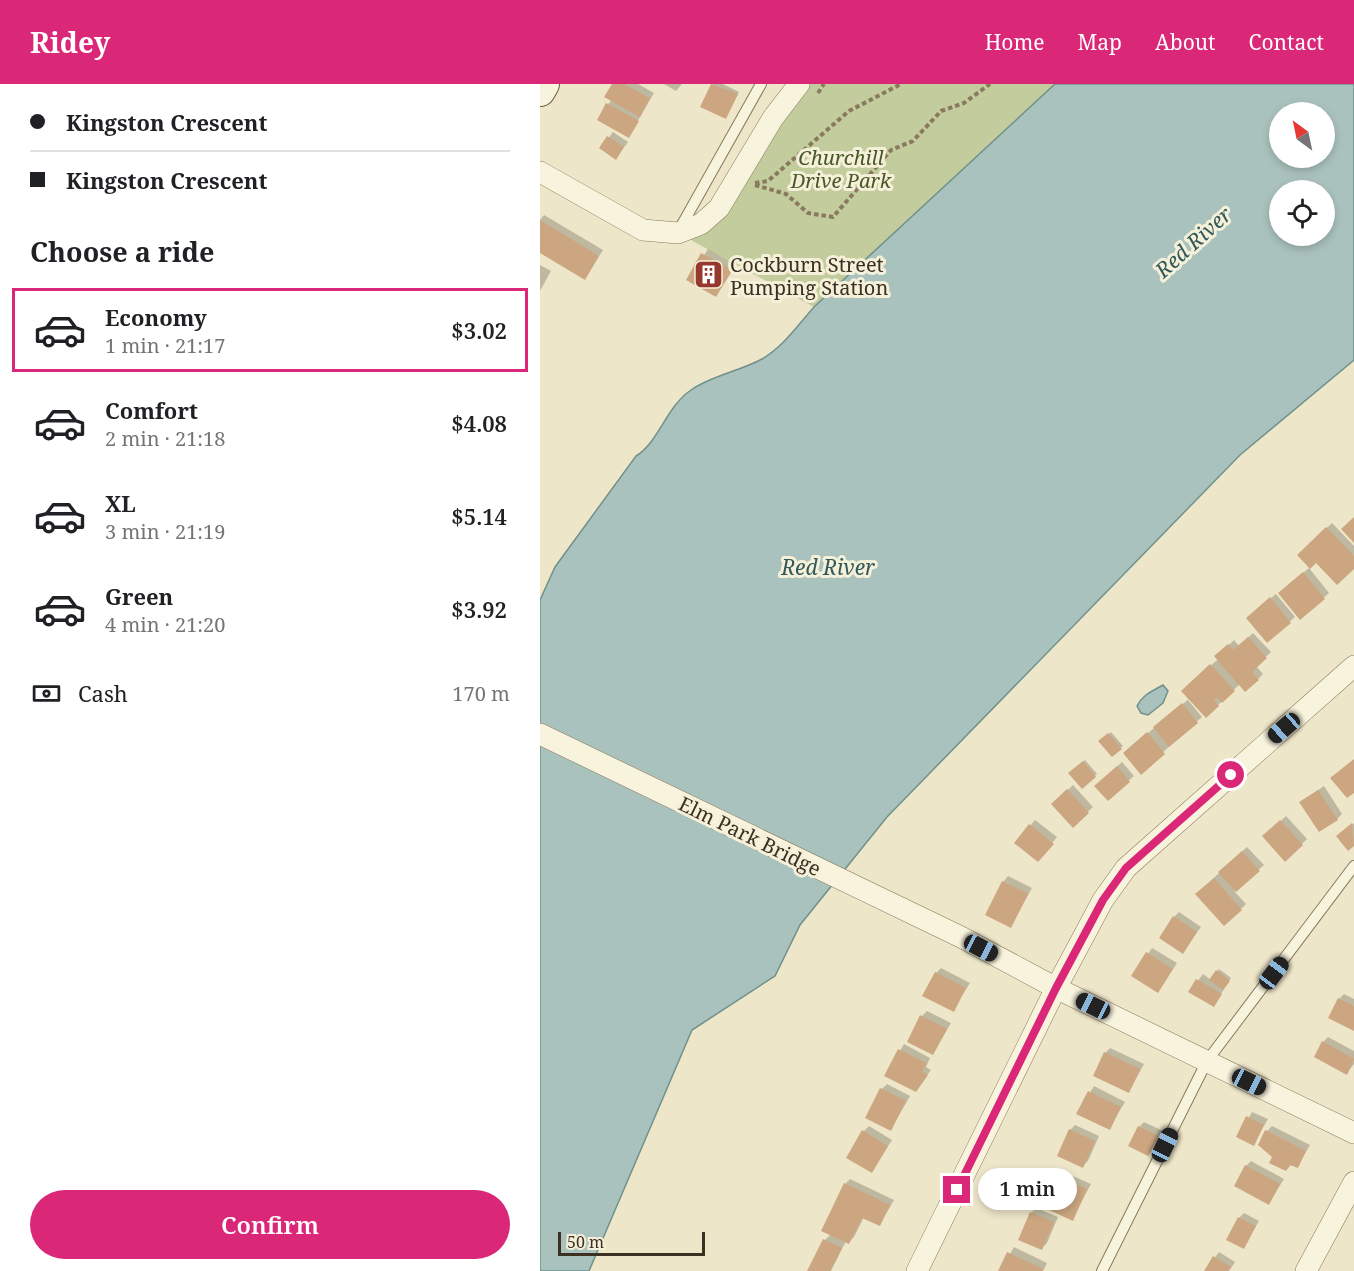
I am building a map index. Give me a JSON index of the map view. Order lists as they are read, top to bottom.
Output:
{
  "streets": {
    "street": ["Elm Park Bridge"]
  },
  "water": ["Red River"],
  "parks": ["Churchill Drive Park"],
  "places": {
    "building": ["Cockburn Street Pumping Station"]
  },
  "scale_bar": "50 m",
  "north": "top left",
  "page": {
    "header": "Ridey",
    "nav": [
      "Home",
      "Map",
      "About",
      "Contact"
    ],
    "banner": ["Kingston Crescent", "Kingston Crescent"],
    "heading": "Choose a ride",
    "list": [
      {
        "name": "Economy",
        "note": "1 min · 21:17",
        "value": "$3.02"
      },
      {
        "name": "Comfort",
        "note": "2 min · 21:18",
        "value": "$4.08"
      },
      {
        "name": "XL",
        "note": "3 min · 21:19",
        "value": "$5.14"
      },
      {
        "name": "Green",
        "note": "4 min · 21:20",
        "value": "$3.92"
      }
    ],
    "pay": ["Cash", "170 m"],
    "bubble": "1 min",
    "buttons": "Confirm",
    "scale": "50 m"
  }
}
